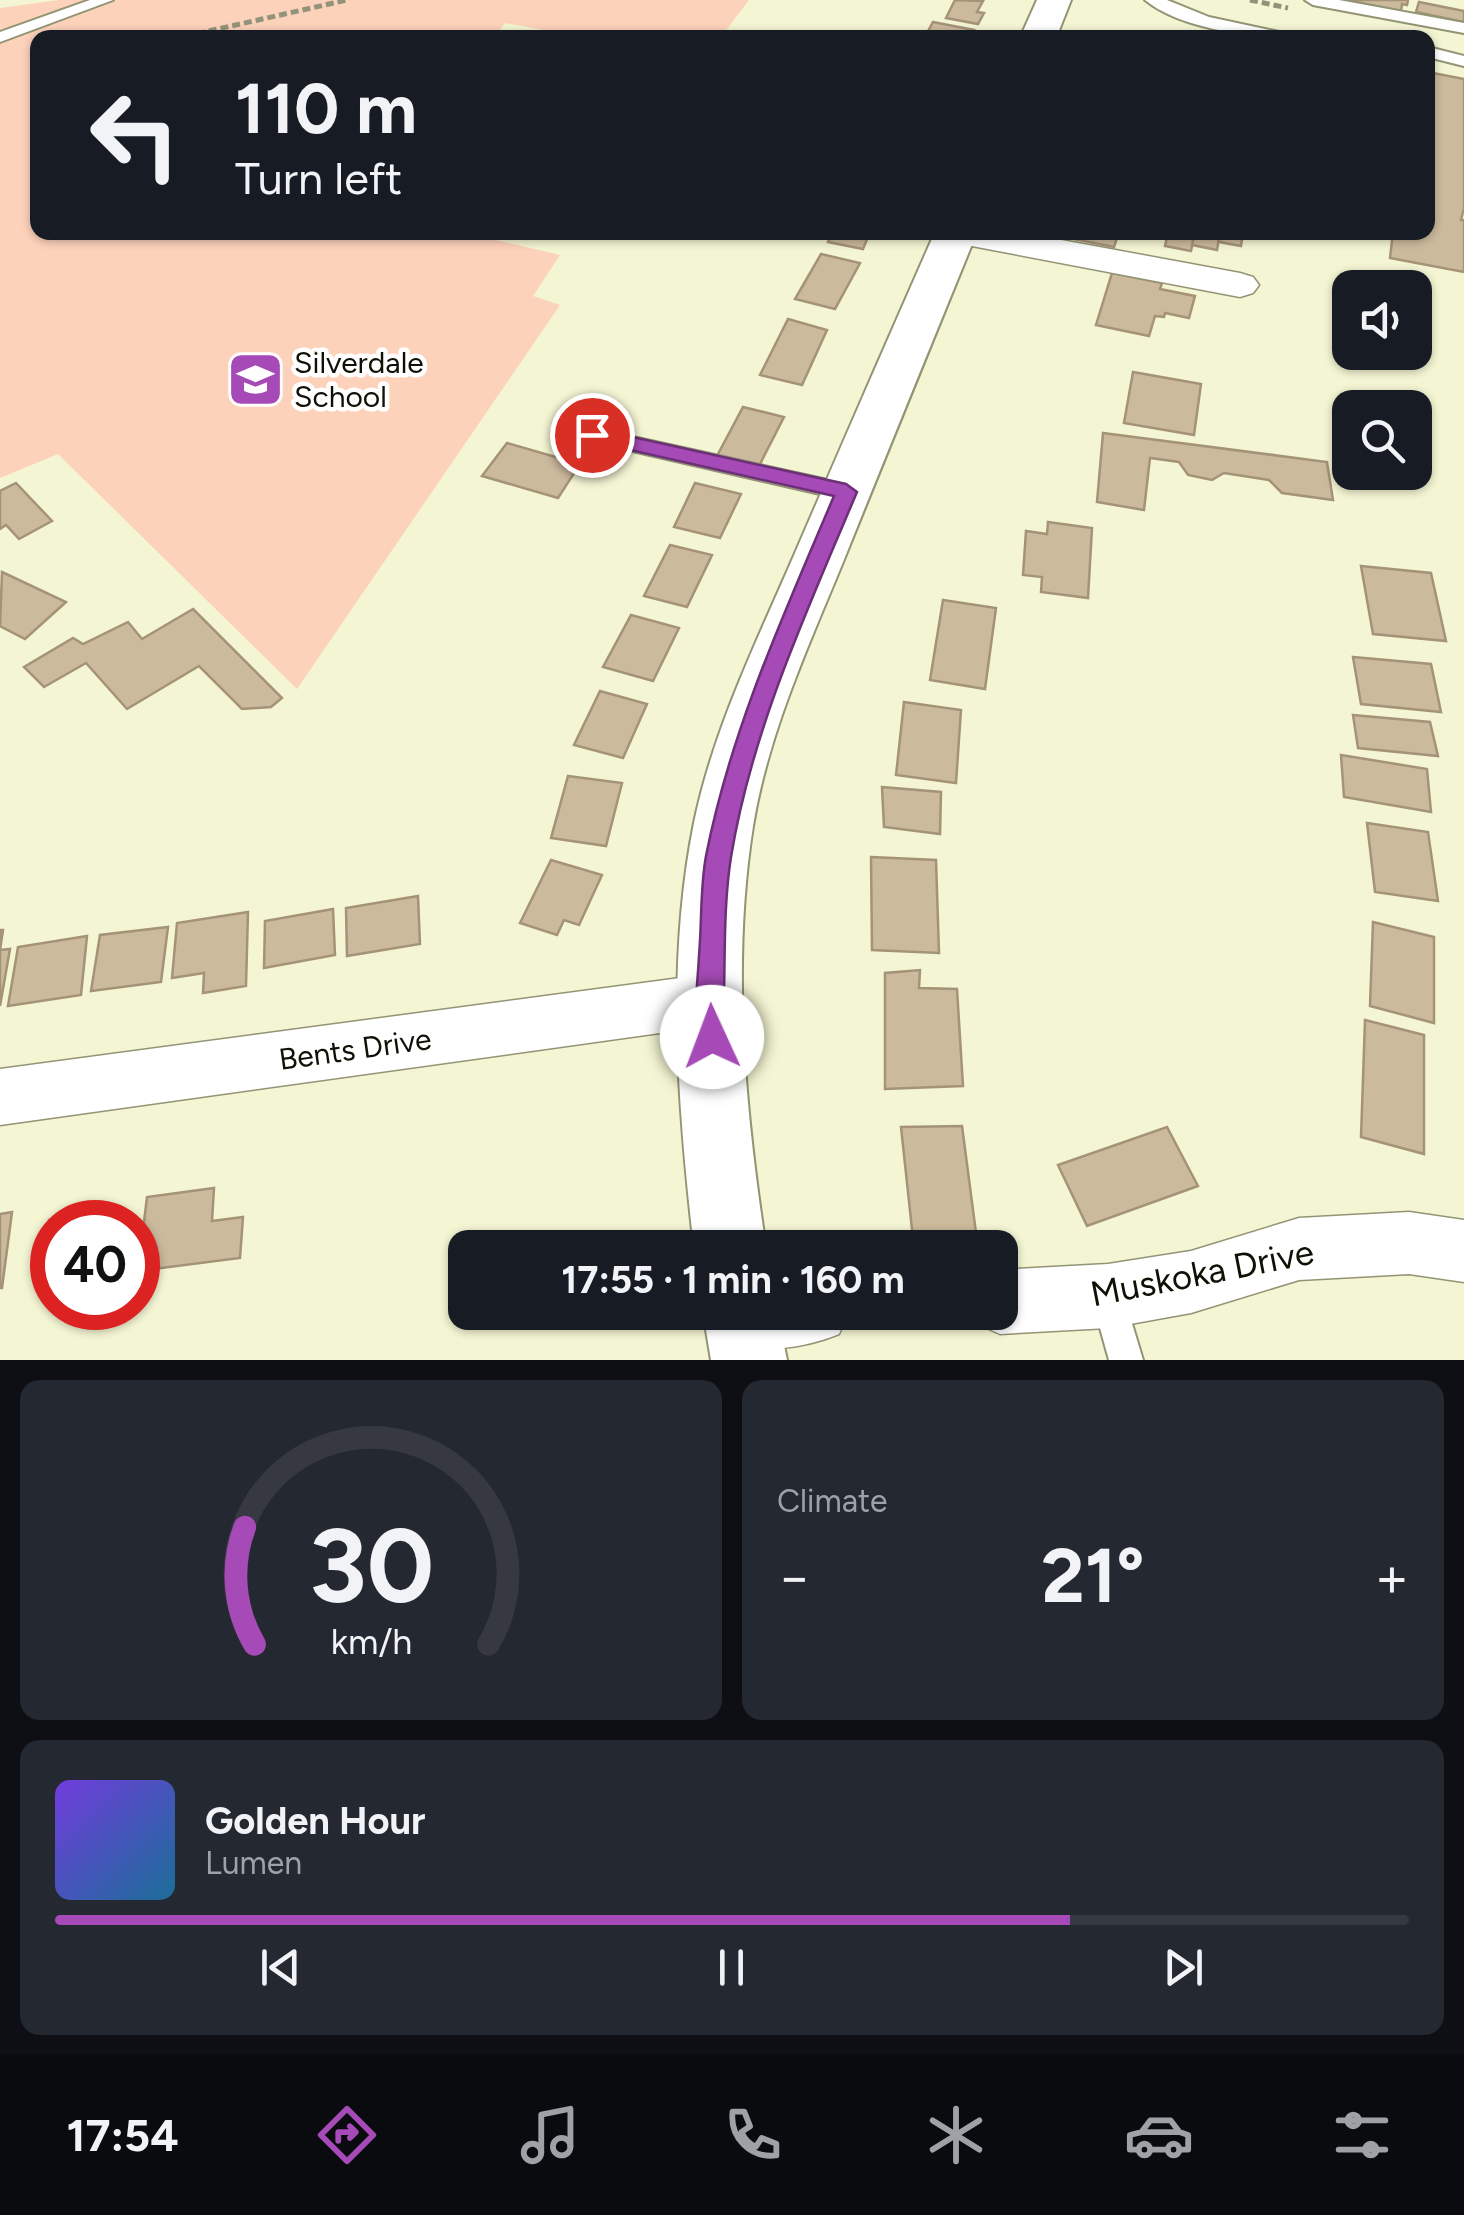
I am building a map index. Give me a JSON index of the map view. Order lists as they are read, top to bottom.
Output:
{
  "streets": {
    "street": ["Bents Drive", "Muskoka Drive"]
  },
  "places": {
    "school or university": ["Silverdale School"]
  },
  "page": {
    "turn": ["110 m", "Turn left"],
    "limit": "40",
    "trip": "17:55 · 1 min · 160 m",
    "tile": "Climate",
    "heat": ["−", "21°", "+"],
    "song": ["Golden Hour", "Lumen"],
    "tabs": "17:54",
    "gauge": ["30", "km/h"]
  }
}
